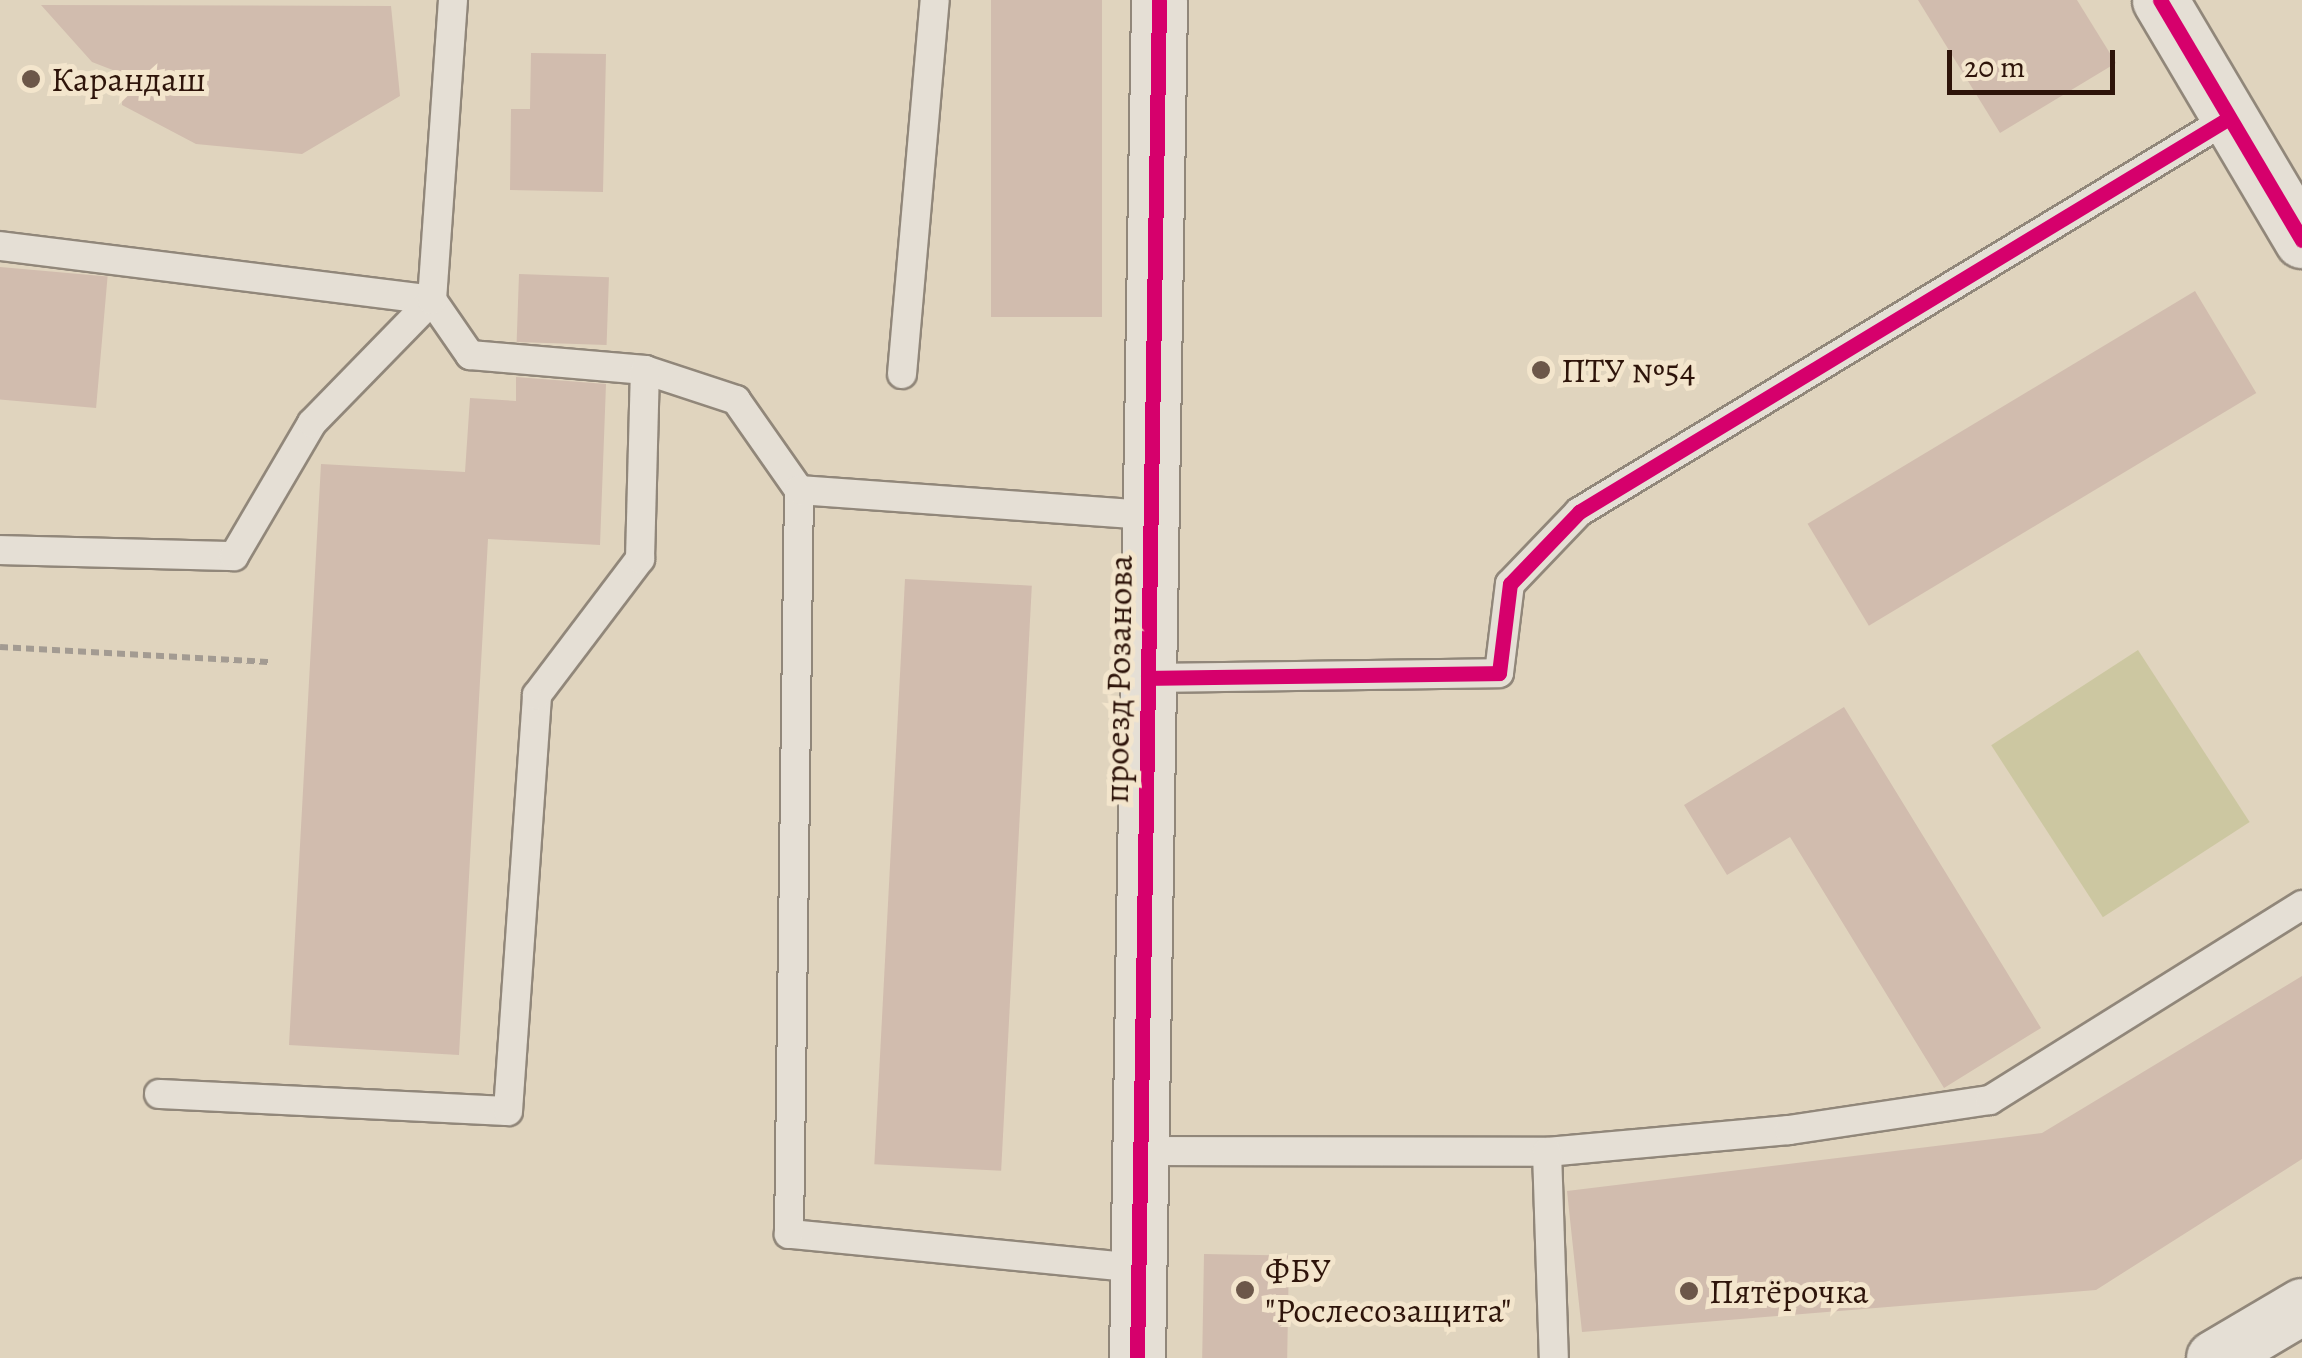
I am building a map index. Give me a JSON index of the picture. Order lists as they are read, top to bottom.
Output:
{
  "streets": {
    "street": ["проезд Розанова"]
  },
  "places": [
    "Карандаш",
    "ПТУ №54",
    "ФБУ \"Рослесозащита\"",
    "Пятёрочка"
  ],
  "scale_bar": "20 m"
}
